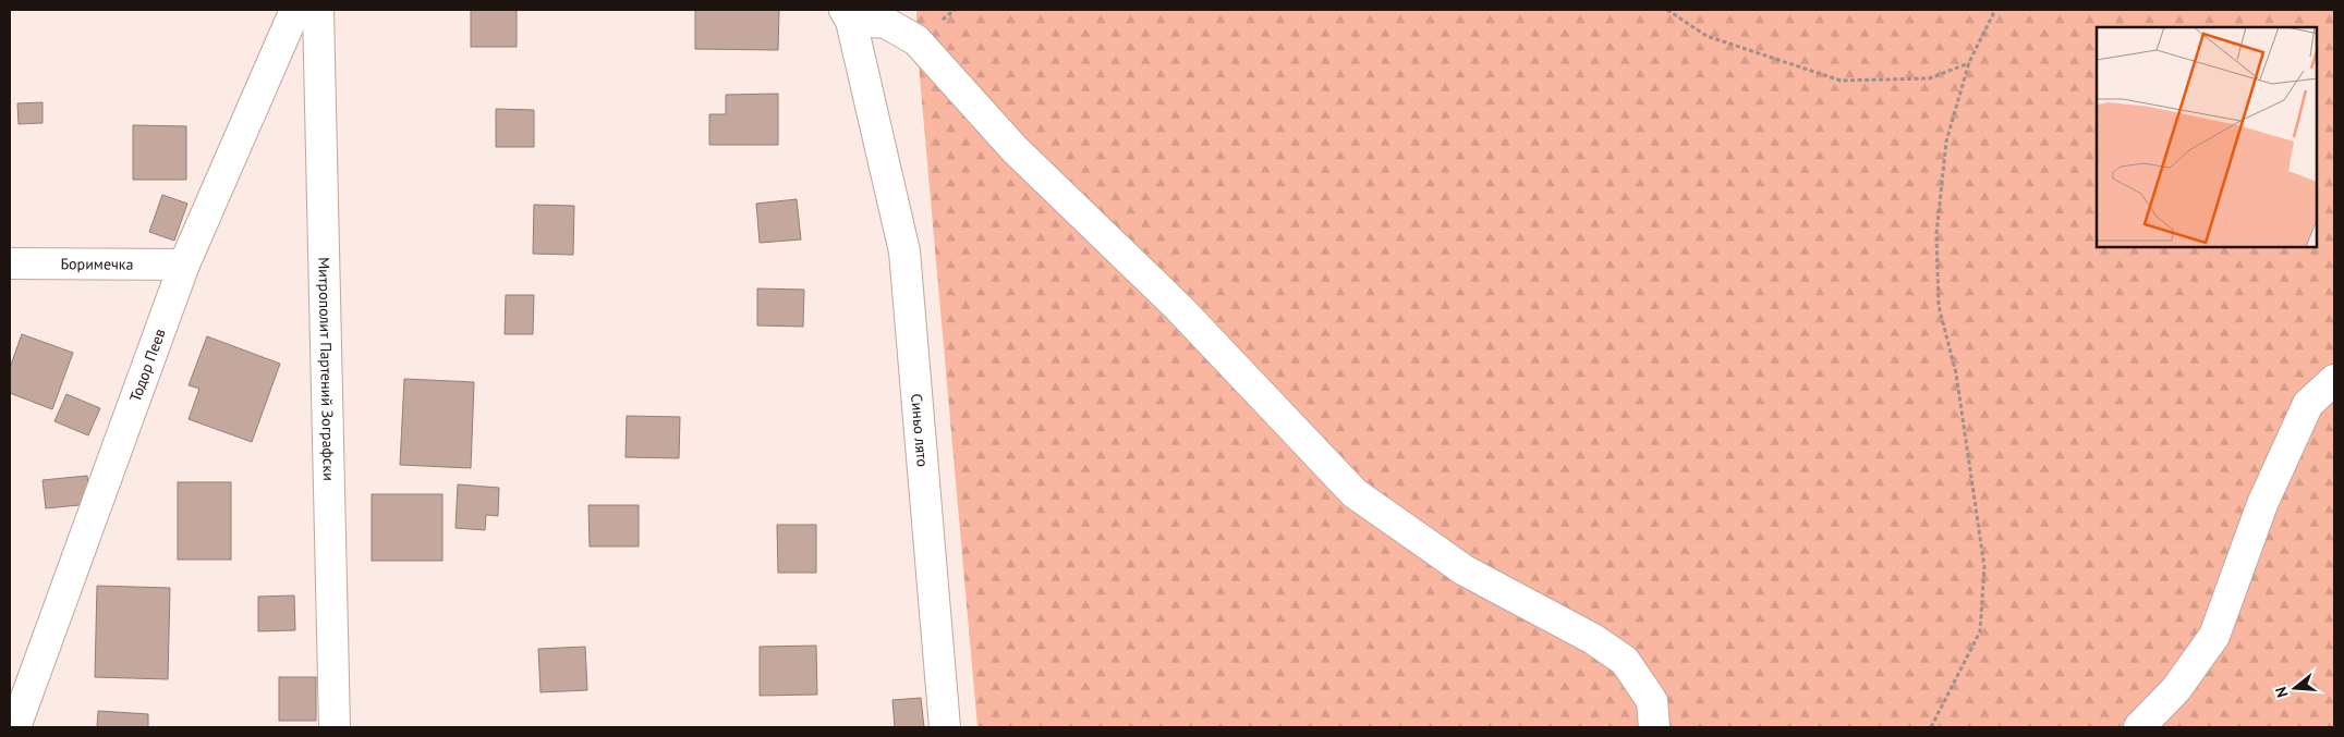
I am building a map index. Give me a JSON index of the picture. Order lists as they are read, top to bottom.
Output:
{
  "streets": {
    "street": [
      "Боримечка",
      "Тодор Пеев",
      "Митрополит Партений Зографски",
      "Синьо лято"
    ]
  },
  "crossings": [
    ["Боримечка", "Тодор Пеев"]
  ],
  "north": "left"
}
